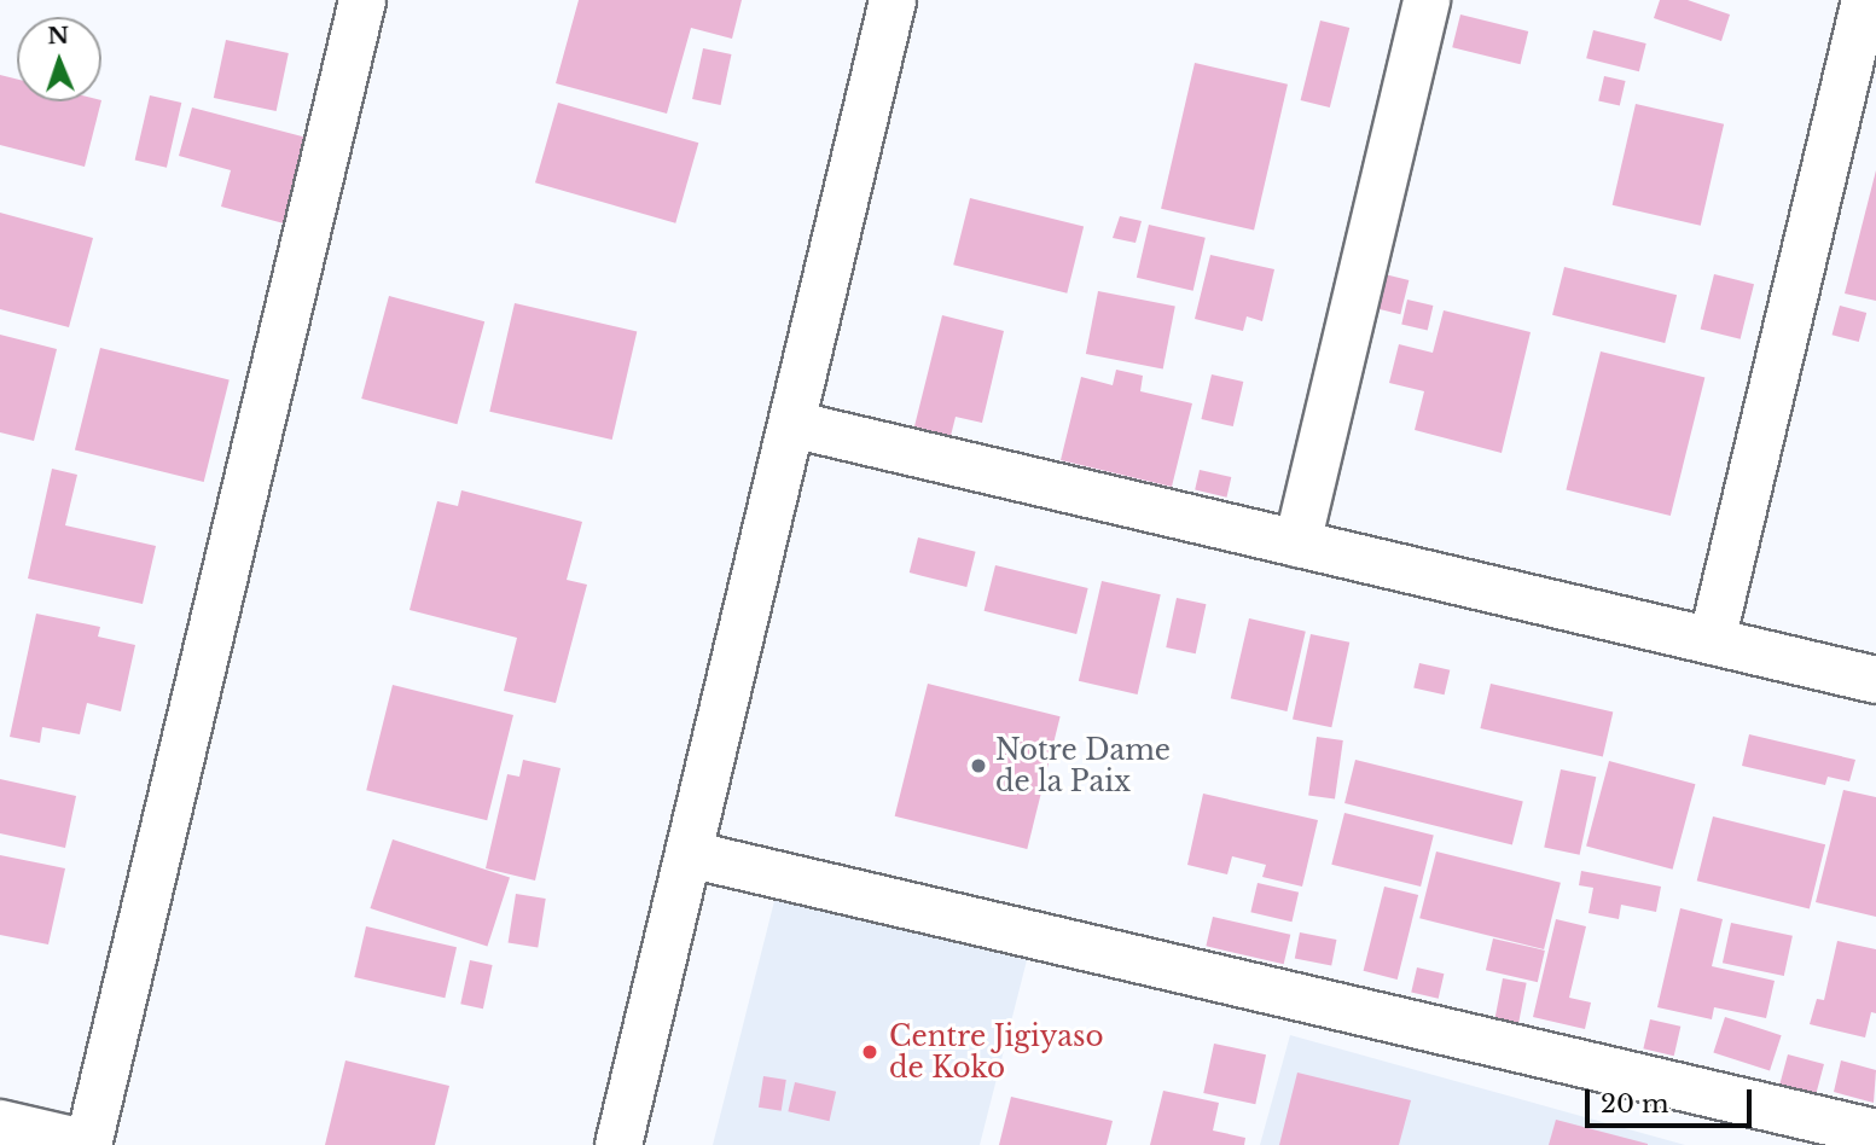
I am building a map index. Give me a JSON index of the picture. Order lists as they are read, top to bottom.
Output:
{
  "places": ["Notre Dame de la Paix", "Centre Jigiyaso de Koko"],
  "scale_bar": "20 m",
  "north": "top"
}
